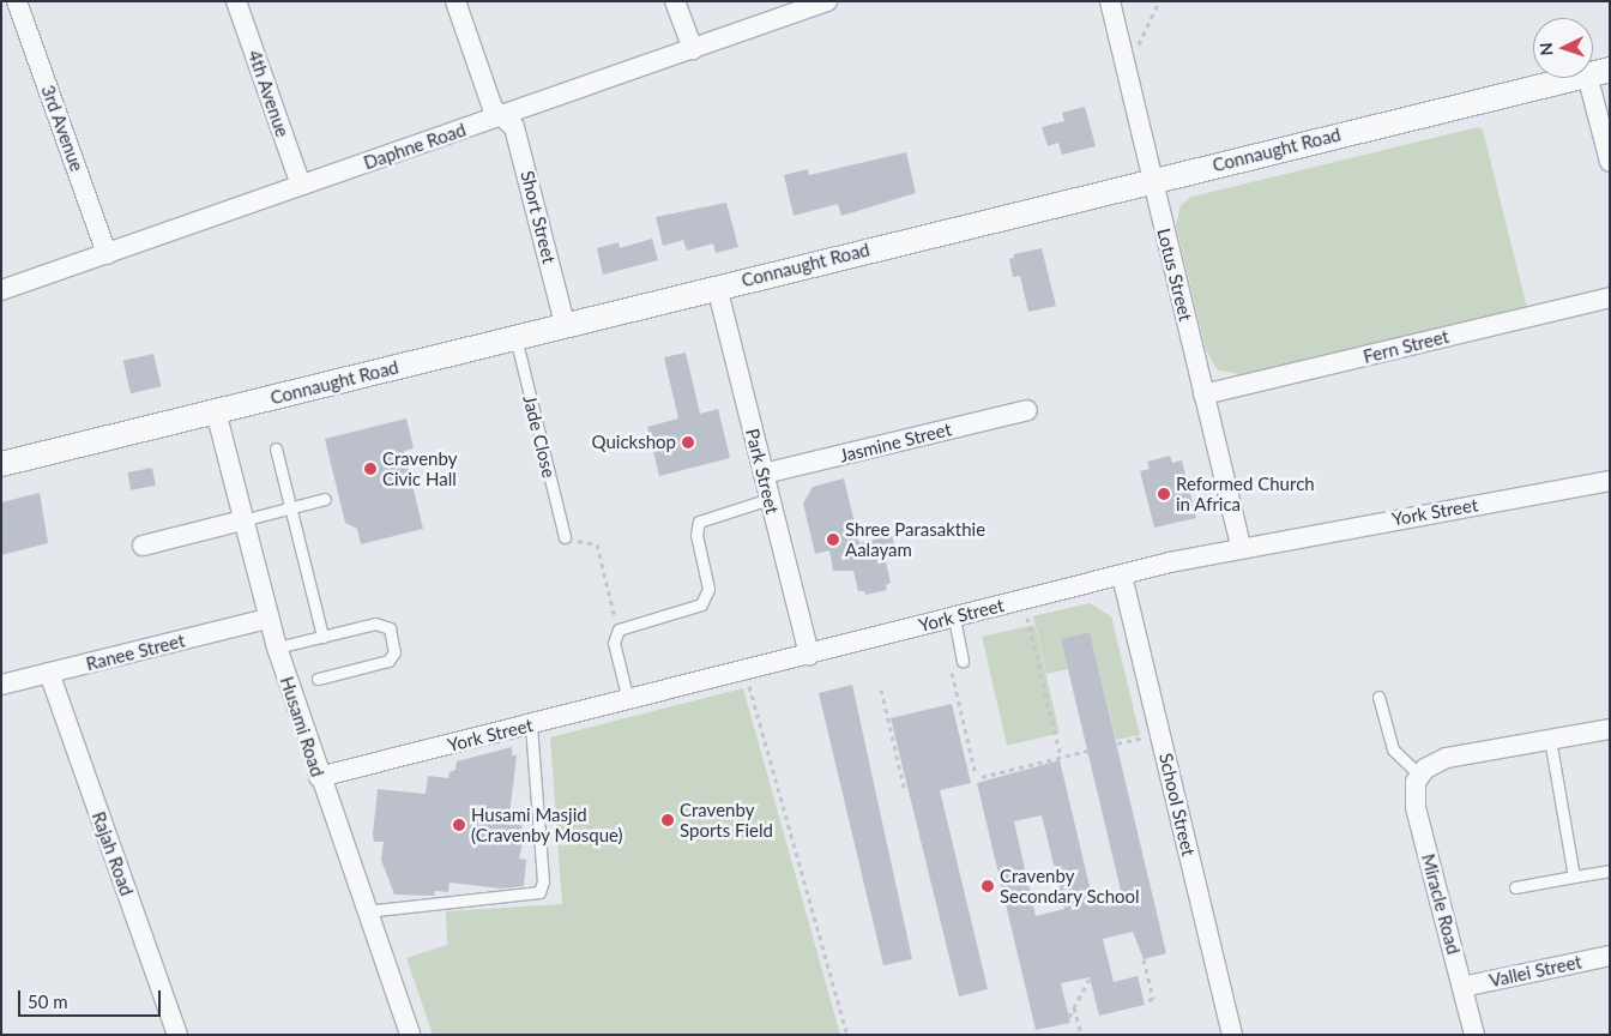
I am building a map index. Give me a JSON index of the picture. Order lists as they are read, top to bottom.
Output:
{
  "streets": {
    "street": [
      "4th Avenue",
      "3rd Avenue",
      "Daphne Road",
      "Connaught Road",
      "Short Street",
      "Lotus Street",
      "Fern Street",
      "Jasmine Street",
      "Park Street",
      "York Street",
      "Ranee Street",
      "Husami Road",
      "School Street",
      "Rajah Road",
      "Miracle Road",
      "Vallei Street"
    ],
    "lane": ["Jade Close"]
  },
  "crossings": [
    ["4th Avenue", "Daphne Road"],
    ["3rd Avenue", "Daphne Road"],
    ["Daphne Road", "Short Street"],
    ["Connaught Road", "Short Street"],
    ["Connaught Road", "Lotus Street"],
    ["Connaught Road", "Jade Close"],
    ["Connaught Road", "Park Street"],
    ["Connaught Road", "Husami Road"],
    ["Lotus Street", "Fern Street"],
    ["Lotus Street", "York Street"],
    ["Jasmine Street", "Park Street"],
    ["Park Street", "York Street"],
    ["York Street", "Husami Road"],
    ["York Street", "School Street"],
    ["Ranee Street", "Husami Road"],
    ["Ranee Street", "Rajah Road"],
    ["Miracle Road", "Vallei Street"]
  ],
  "places": [
    "Quickshop",
    "Cravenby Civic Hall",
    "Reformed Church in Africa",
    "Shree Parasakthie Aalayam",
    "Cravenby Sports Field",
    "Husami Masjid (Cravenby Mosque)",
    "Cravenby Secondary School"
  ],
  "scale_bar": "50 m",
  "north": "left"
}
